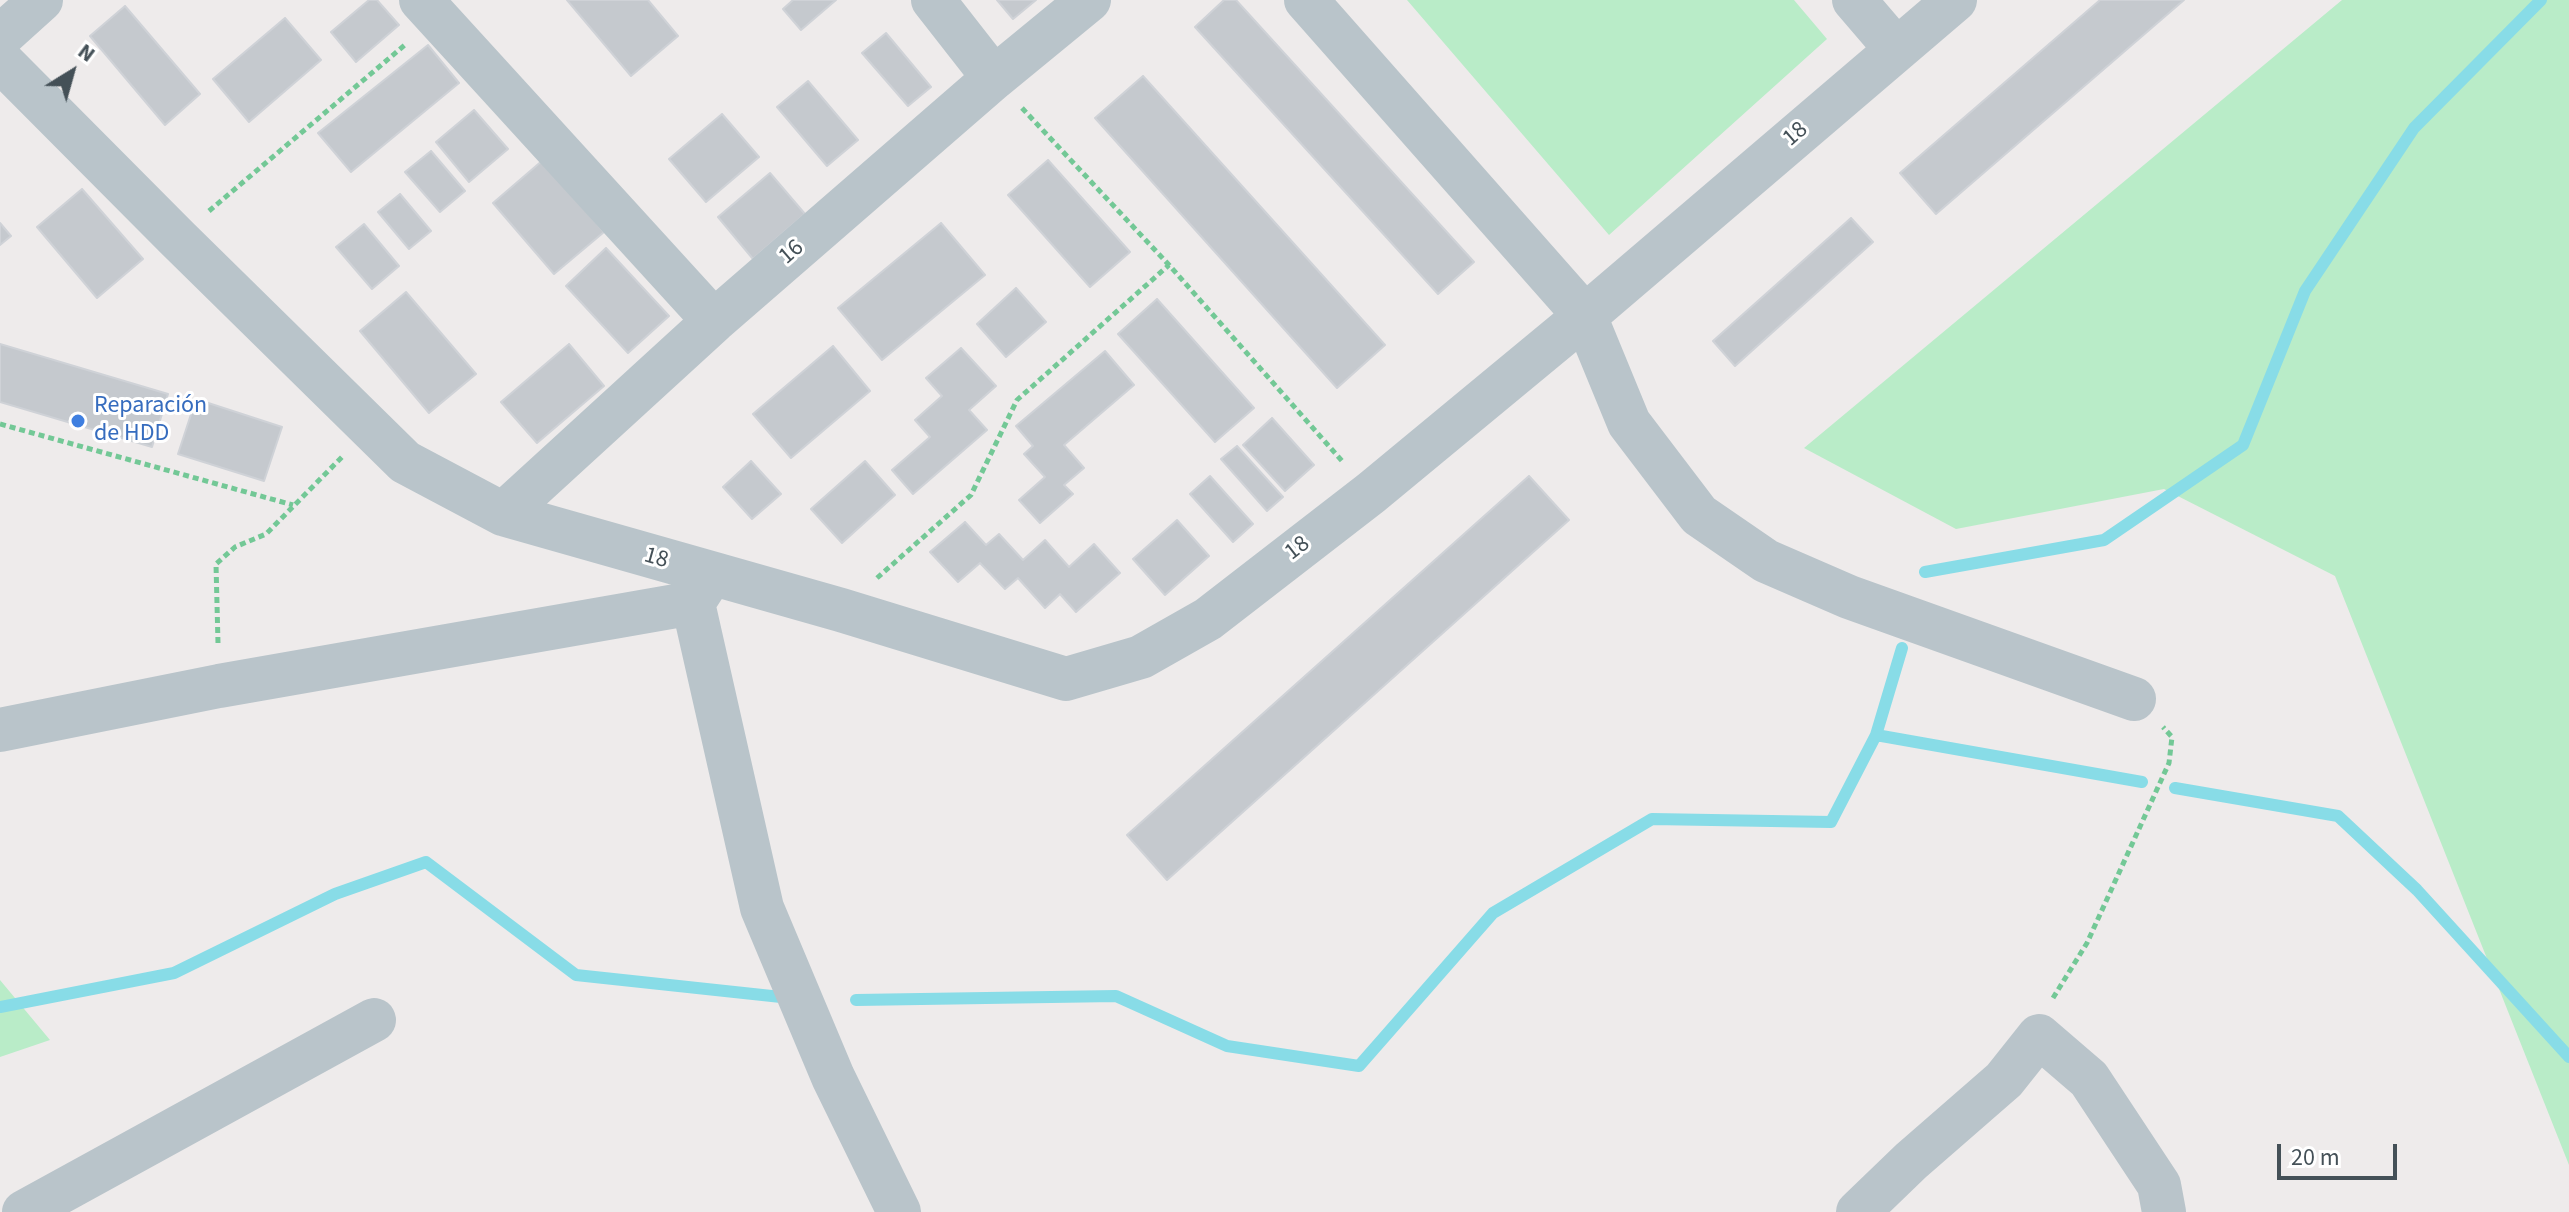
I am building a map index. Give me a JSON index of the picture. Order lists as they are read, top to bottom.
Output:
{
  "streets": {
    "street": ["18", "16"]
  },
  "crossings": [
    ["18", "16"]
  ],
  "places": ["Reparación de HDD"],
  "scale_bar": "20 m",
  "north": "top right"
}
